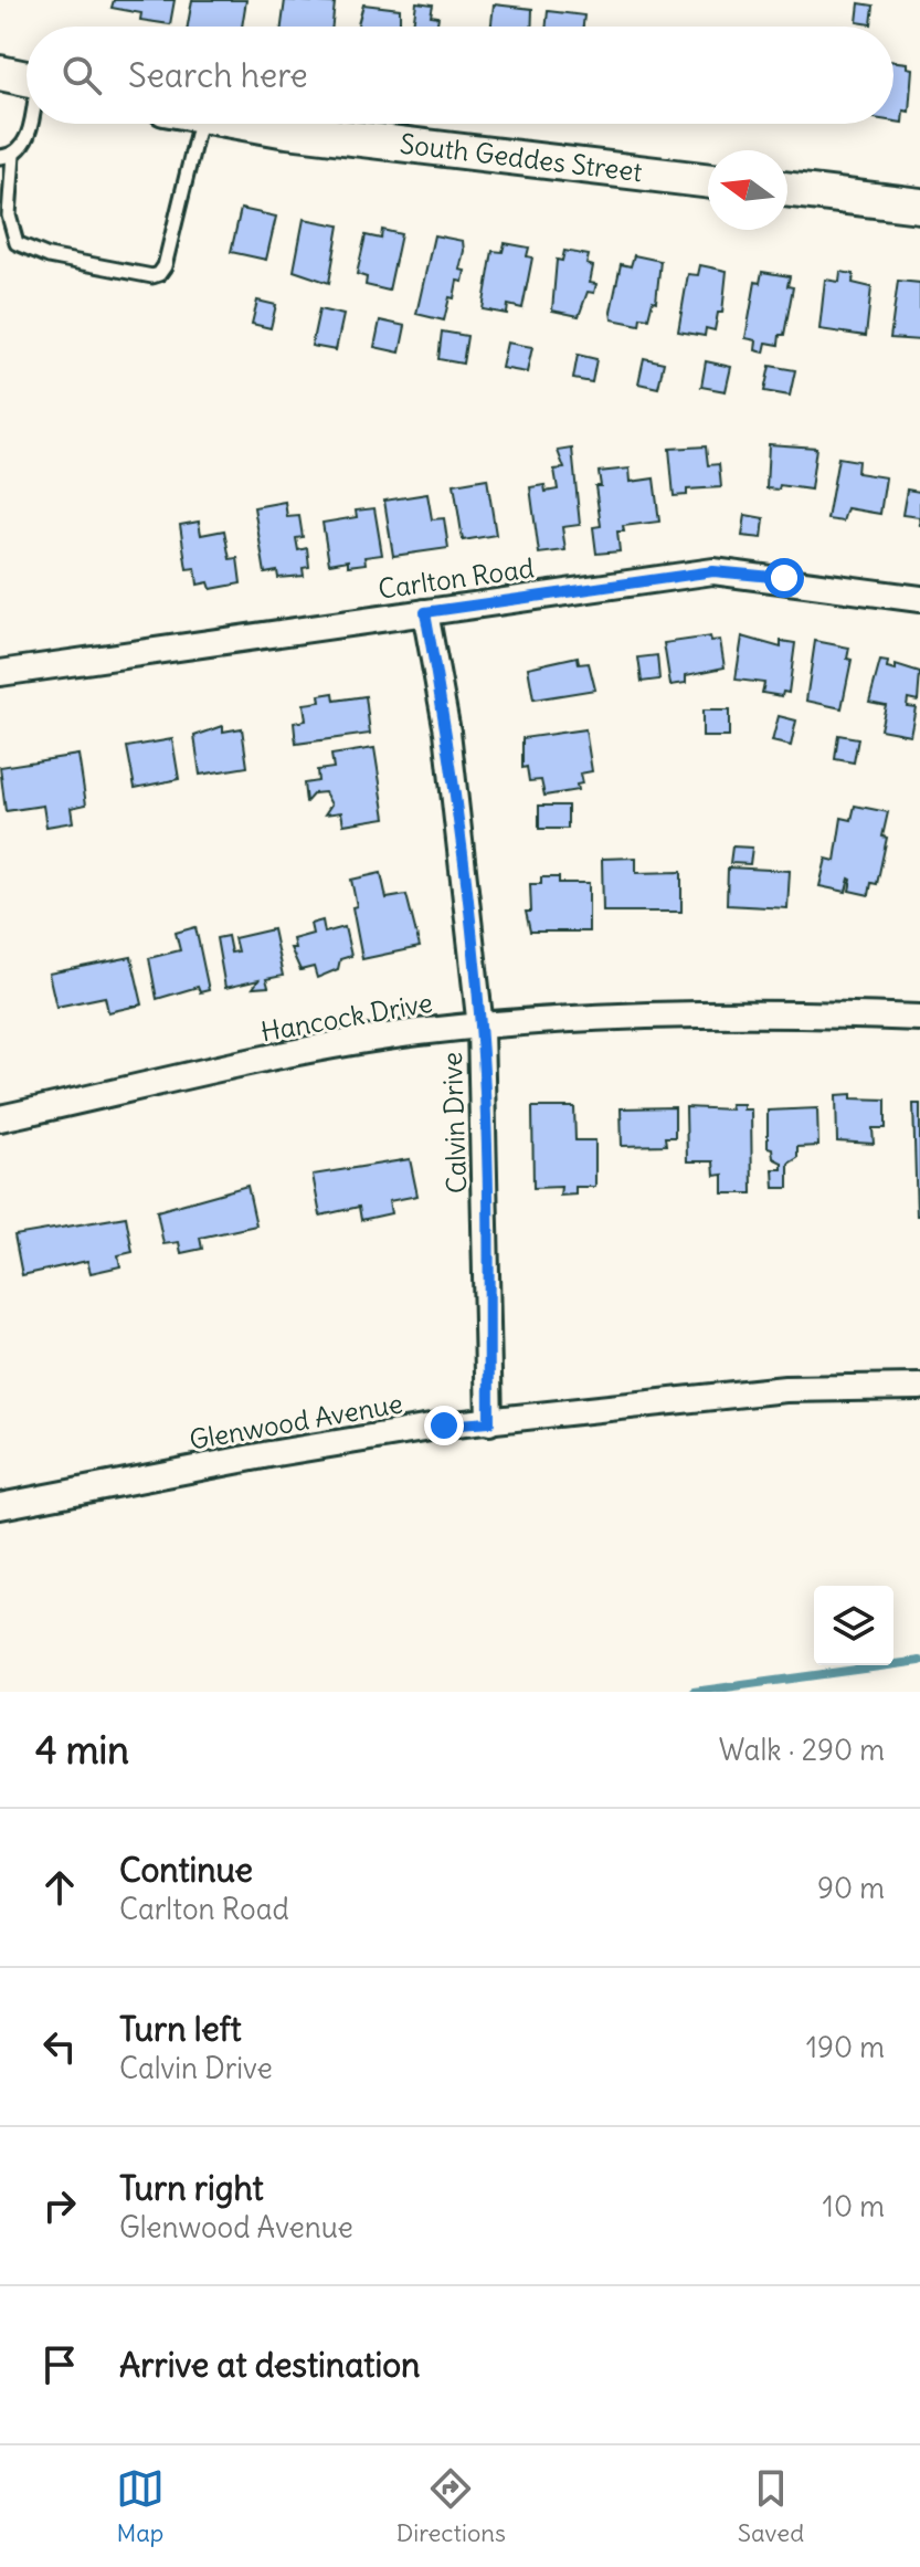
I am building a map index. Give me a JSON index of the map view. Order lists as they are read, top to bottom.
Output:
{
  "streets": {
    "main road": ["South Geddes Street"],
    "street": [
      "Carlton Road",
      "Hancock Drive",
      "Calvin Drive",
      "Glenwood Avenue"
    ]
  },
  "crossings": [
    ["Carlton Road", "Calvin Drive"],
    ["Hancock Drive", "Calvin Drive"],
    ["Calvin Drive", "Glenwood Avenue"]
  ],
  "north": "left",
  "page": {
    "search": "Search here",
    "heading": ["4 min", "Walk · 290 m"],
    "list": [
      ["Continue", "Carlton Road", "90 m"],
      ["Turn left", "Calvin Drive", "190 m"],
      ["Turn right", "Glenwood Avenue", "10 m"],
      "Arrive at destination"
    ],
    "nav": ["Map", "Directions", "Saved"]
  }
}
